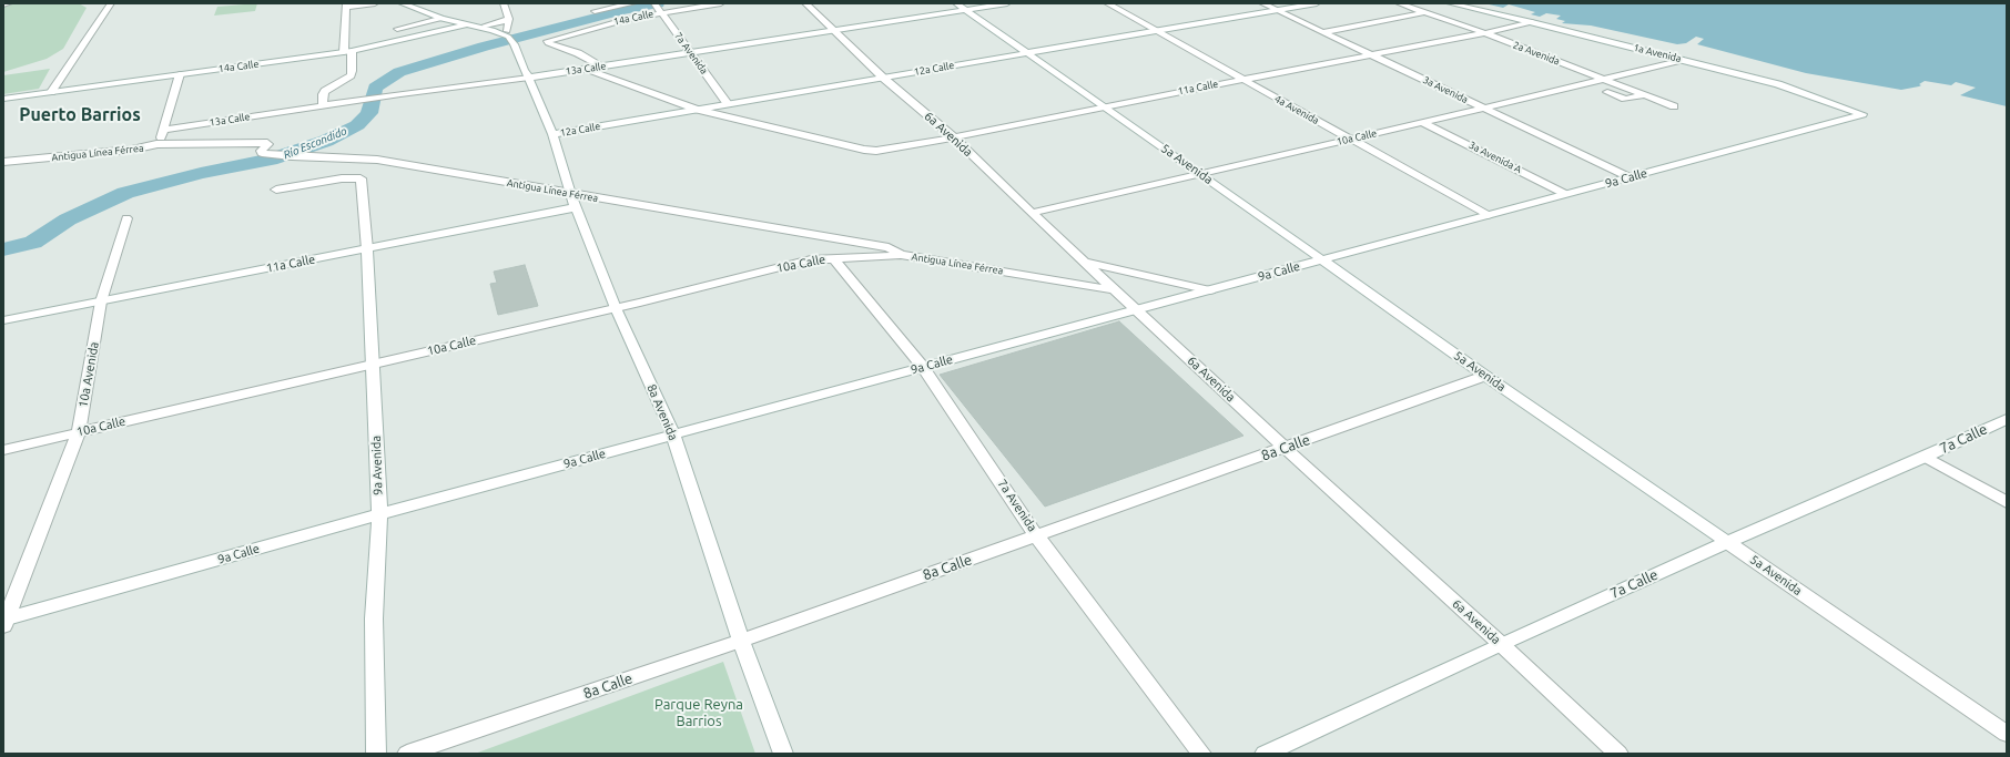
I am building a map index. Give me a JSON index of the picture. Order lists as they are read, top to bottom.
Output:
{
  "streets": {
    "street": [
      "14a Calle",
      "7a Avenida",
      "2a Avenida",
      "1a Avenida",
      "13a Calle",
      "12a Calle",
      "11a Calle",
      "3a Avenida",
      "4a Avenida",
      "6a Avenida",
      "10a Calle",
      "Antigua Línea Férrea",
      "3a Avenida A",
      "5a Avenida",
      "9a Calle",
      "10a Avenida",
      "8a Avenida",
      "7a Calle",
      "8a Calle",
      "9a Avenida"
    ]
  },
  "crossings": [
    ["14a Calle", "7a Avenida"],
    ["14a Calle", "13a Calle"],
    ["7a Avenida", "13a Calle"],
    ["7a Avenida", "12a Calle"],
    ["7a Avenida", "10a Calle"],
    ["7a Avenida", "9a Calle"],
    ["7a Avenida", "8a Calle"],
    ["2a Avenida", "11a Calle"],
    ["2a Avenida", "10a Calle"],
    ["1a Avenida", "11a Calle"],
    ["1a Avenida", "10a Calle"],
    ["1a Avenida", "9a Calle"],
    ["13a Calle", "11a Calle"],
    ["13a Calle", "6a Avenida"],
    ["13a Calle", "5a Avenida"],
    ["13a Calle", "8a Avenida"],
    ["12a Calle", "11a Calle"],
    ["12a Calle", "3a Avenida"],
    ["12a Calle", "4a Avenida"],
    ["12a Calle", "6a Avenida"],
    ["12a Calle", "5a Avenida"],
    ["12a Calle", "8a Avenida"],
    ["11a Calle", "3a Avenida"],
    ["11a Calle", "4a Avenida"],
    ["11a Calle", "6a Avenida"],
    ["11a Calle", "5a Avenida"],
    ["11a Calle", "10a Avenida"],
    ["11a Calle", "8a Avenida"],
    ["11a Calle", "9a Avenida"],
    ["3a Avenida", "10a Calle"],
    ["3a Avenida", "9a Calle"],
    ["4a Avenida", "10a Calle"],
    ["4a Avenida", "9a Calle"],
    ["6a Avenida", "10a Calle"],
    ["6a Avenida", "Antigua Línea Férrea"],
    ["6a Avenida", "9a Calle"],
    ["6a Avenida", "7a Calle"],
    ["6a Avenida", "8a Calle"],
    ["10a Calle", "Antigua Línea Férrea"],
    ["10a Calle", "3a Avenida A"],
    ["10a Calle", "5a Avenida"],
    ["10a Calle", "10a Avenida"],
    ["10a Calle", "8a Avenida"],
    ["10a Calle", "9a Avenida"],
    ["Antigua Línea Férrea", "8a Avenida"],
    ["3a Avenida A", "9a Calle"],
    ["5a Avenida", "9a Calle"],
    ["5a Avenida", "7a Calle"],
    ["5a Avenida", "8a Calle"],
    ["9a Calle", "10a Avenida"],
    ["9a Calle", "8a Avenida"],
    ["9a Calle", "9a Avenida"],
    ["8a Avenida", "8a Calle"]
  ],
  "districts": ["Puerto Barrios"],
  "water": ["Río Escondido"],
  "parks": ["Parque Reyna Barrios"]
}
